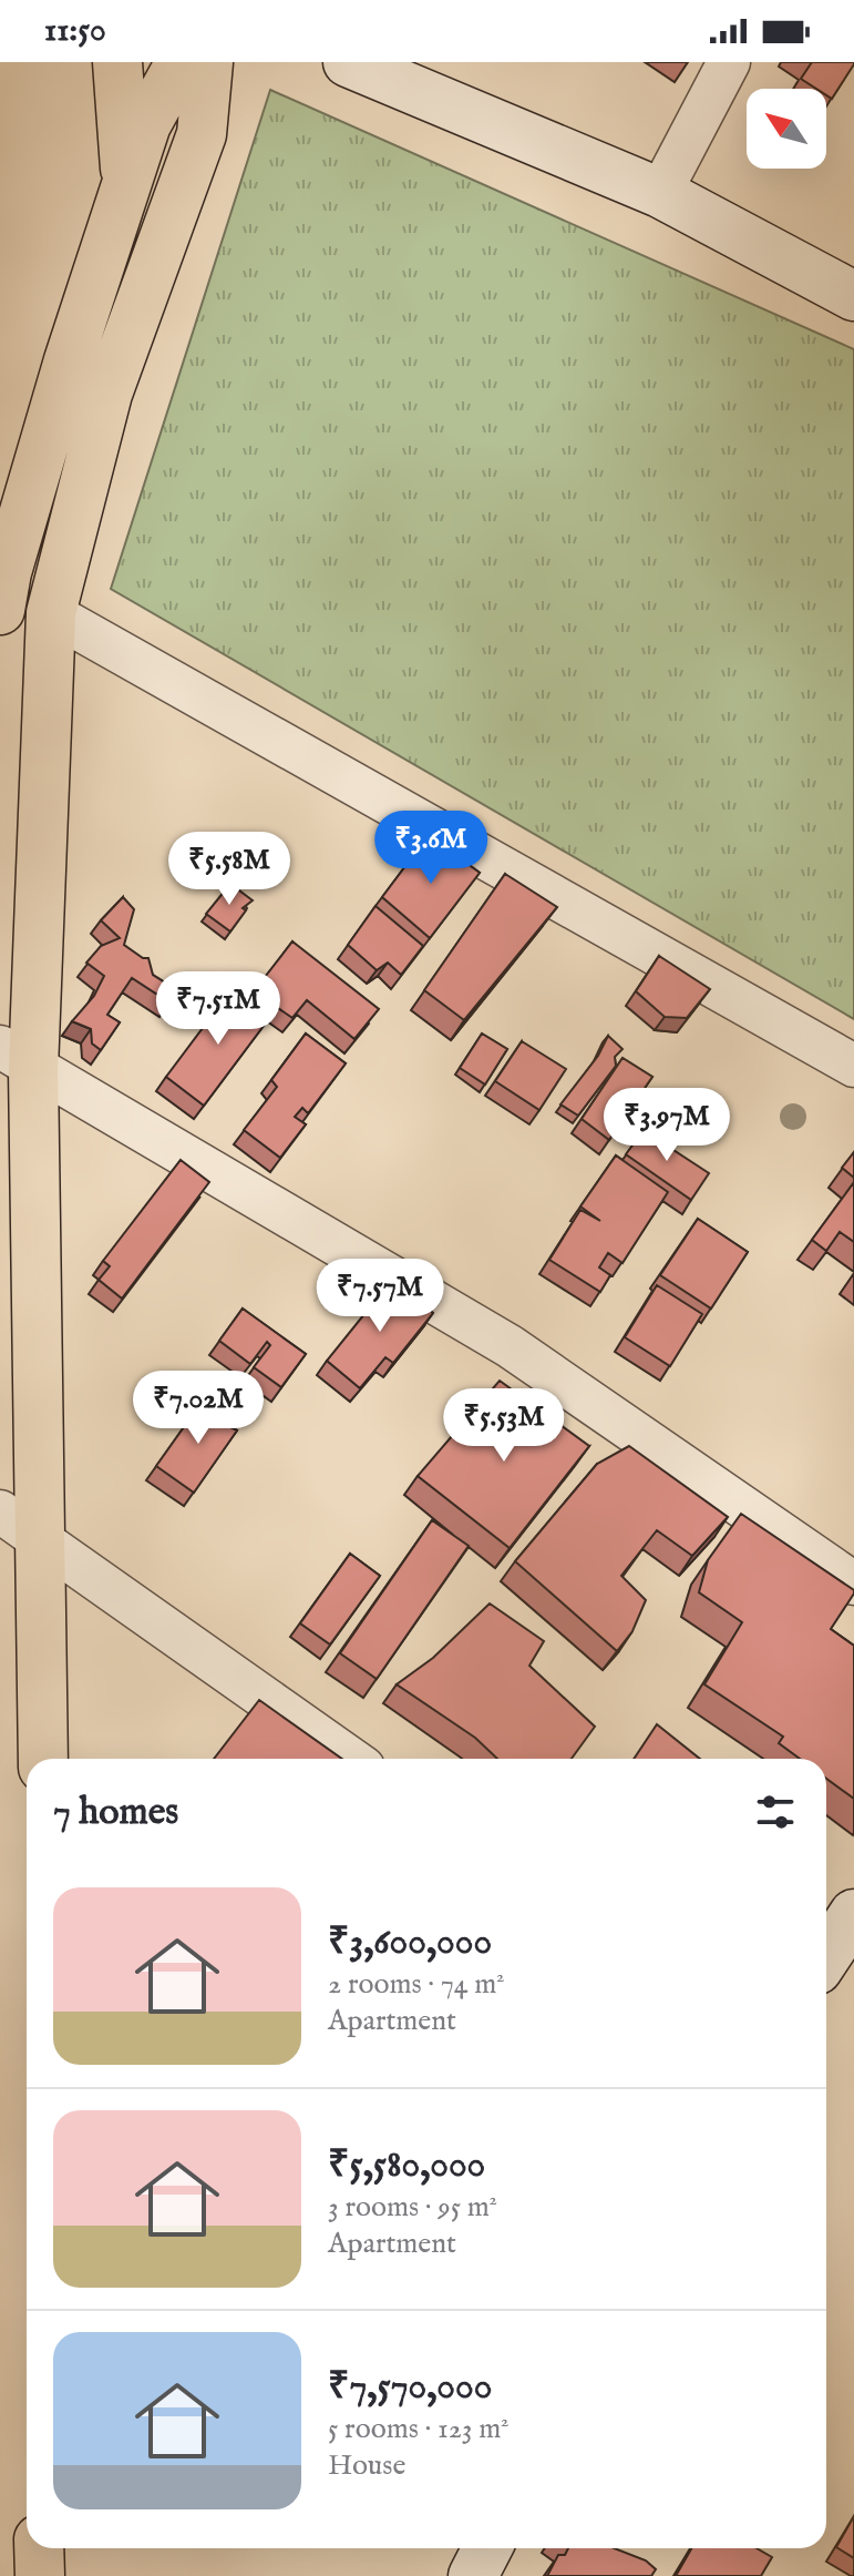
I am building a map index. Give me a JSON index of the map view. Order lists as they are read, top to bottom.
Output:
{
  "north": "top left",
  "page": {
    "status": "11:50",
    "price": [
      "₹3.6M",
      "₹5.58M",
      "₹7.51M",
      "₹3.97M",
      "₹7.57M",
      "₹7.02M",
      "₹5.53M"
    ],
    "heading": "7 homes",
    "list": [
      {
        "name": "₹3,600,000",
        "note": "2 rooms · 74 m² · Apartment"
      },
      {
        "name": "₹5,580,000",
        "note": "3 rooms · 95 m² · Apartment"
      },
      {
        "name": "₹7,570,000",
        "note": "5 rooms · 123 m² · House"
      }
    ]
  }
}
